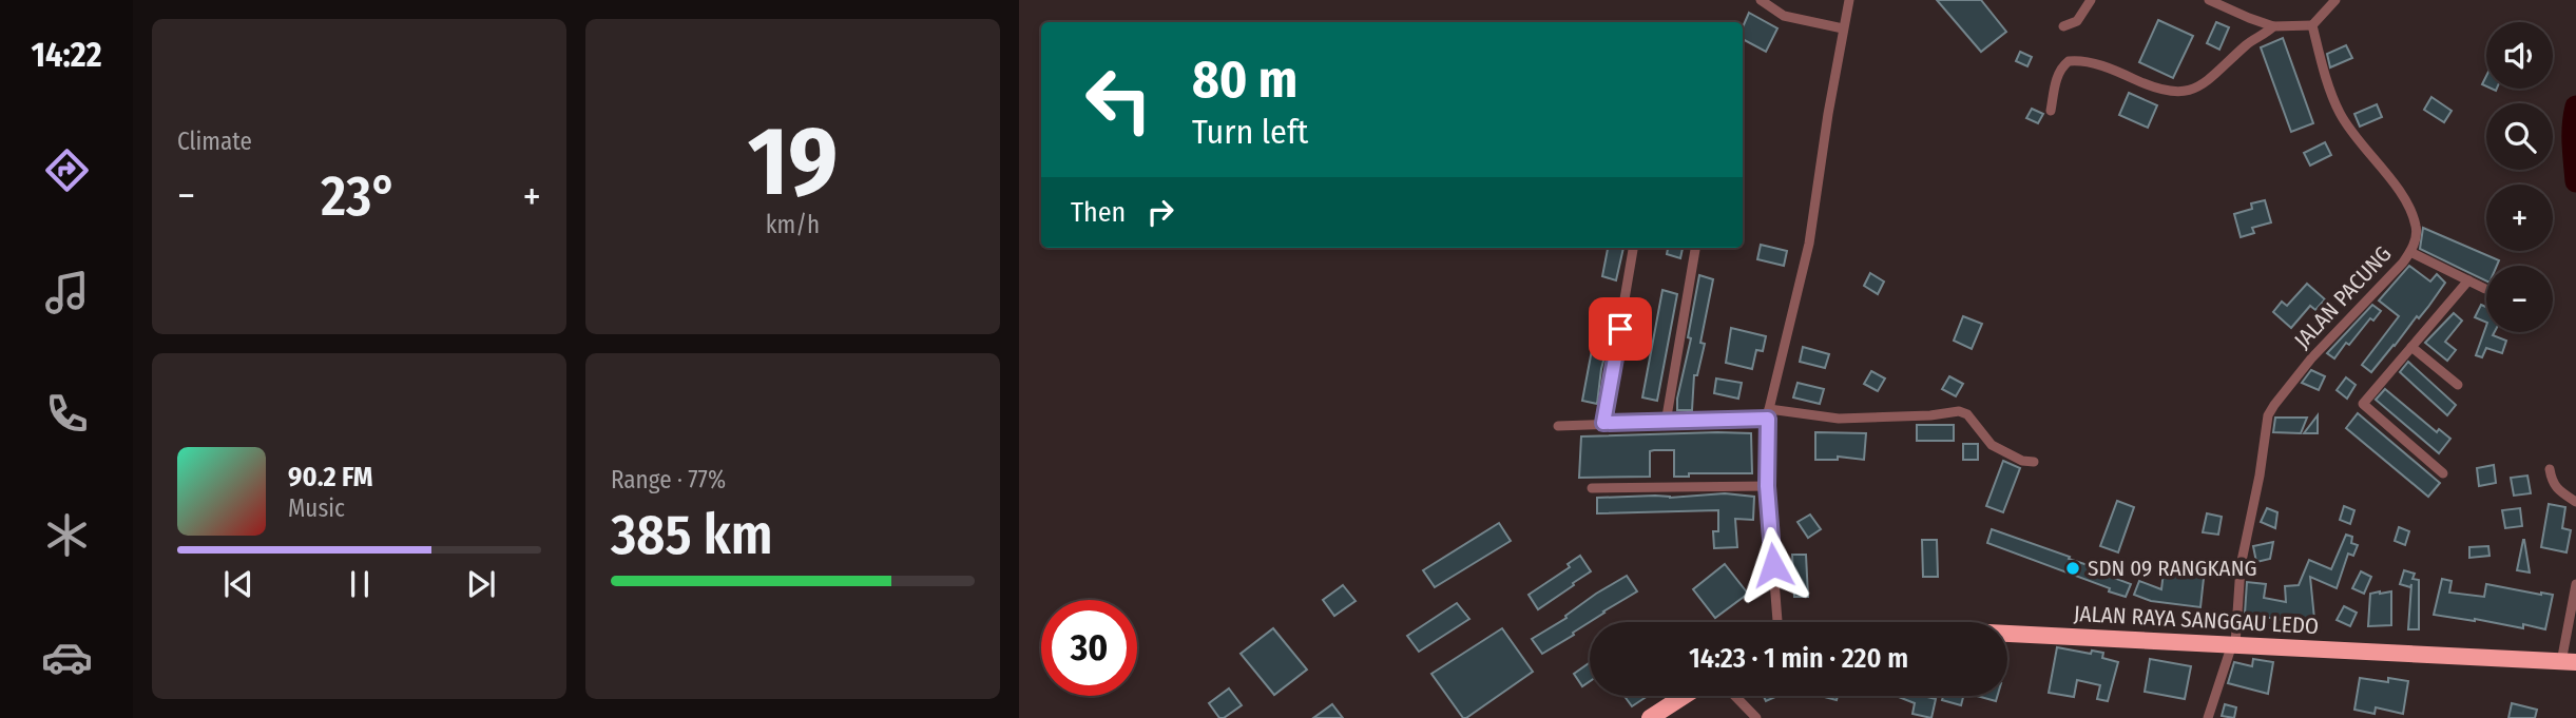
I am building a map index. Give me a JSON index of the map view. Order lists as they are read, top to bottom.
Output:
{
  "streets": {
    "highway": ["JALAN RAYA SANGGAU LEDO"],
    "street": ["JALAN PACUNG"]
  },
  "crossings": [
    ["JALAN PACUNG", "JALAN RAYA SANGGAU LEDO"]
  ],
  "places": ["SDN 09 RANGKANG"],
  "page": {
    "tabs": "14:22",
    "tile": [
      "Climate",
      ["19", "km/h"],
      ["Range · 77%", "385 km"]
    ],
    "map_buttons": ["+", "−"],
    "turn": ["80 m", "Turn left"],
    "heat": ["−", "23°", "+"],
    "then": "Then",
    "song": ["90.2 FM", "Music"],
    "limit": "30",
    "trip": "14:23 · 1 min · 220 m"
  }
}
